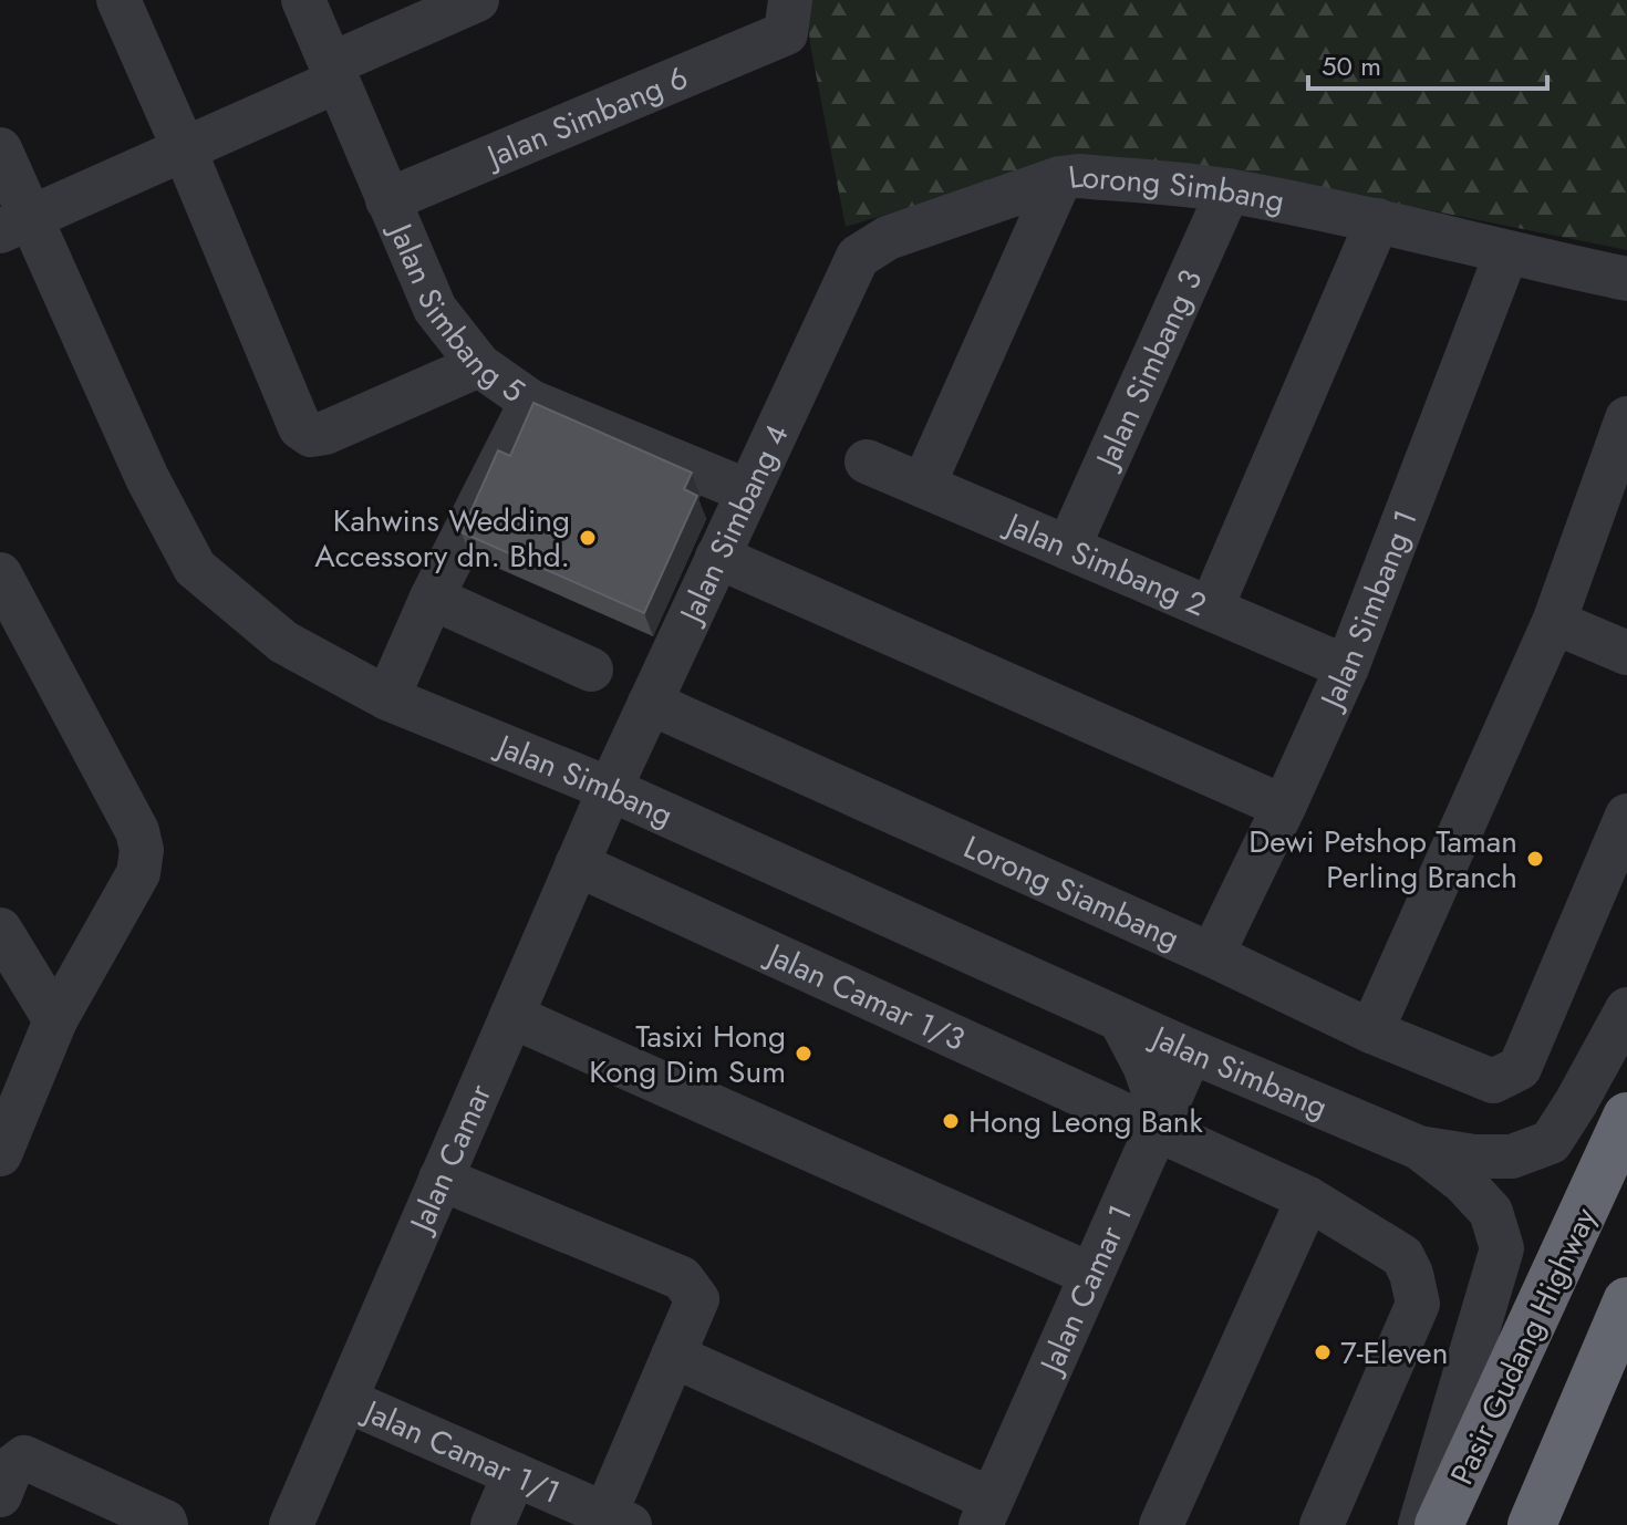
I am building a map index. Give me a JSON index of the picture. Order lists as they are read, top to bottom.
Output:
{
  "streets": {
    "highway": ["Pasir Gudang Highway"],
    "street": [
      "Jalan Simbang 6",
      "Lorong Simbang",
      "Jalan Simbang 5",
      "Jalan Simbang 3",
      "Jalan Simbang 4",
      "Jalan Simbang 2",
      "Jalan Simbang 1",
      "Jalan Simbang",
      "Lorong Siambang",
      "Jalan Camar 1/3",
      "Jalan Camar",
      "Jalan Camar 1",
      "Jalan Camar 1/1"
    ]
  },
  "crossings": [
    ["Jalan Simbang 6", "Jalan Simbang 5"],
    ["Lorong Simbang", "Jalan Simbang 3"],
    ["Lorong Simbang", "Jalan Simbang 4"],
    ["Lorong Simbang", "Jalan Simbang 1"],
    ["Jalan Simbang 5", "Jalan Simbang 4"],
    ["Jalan Simbang 3", "Jalan Simbang 2"],
    ["Jalan Simbang 4", "Jalan Simbang"],
    ["Jalan Simbang 4", "Lorong Siambang"],
    ["Jalan Simbang 4", "Jalan Camar"],
    ["Jalan Simbang 2", "Jalan Simbang 1"],
    ["Jalan Simbang 1", "Lorong Siambang"],
    ["Jalan Simbang", "Jalan Camar"],
    ["Jalan Simbang", "Jalan Camar 1"],
    ["Jalan Camar 1/3", "Jalan Camar"],
    ["Jalan Camar 1/3", "Jalan Camar 1"],
    ["Jalan Camar", "Jalan Camar 1/1"]
  ],
  "places": [
    "Kahwins Wedding Accessory dn. Bhd.",
    "Dewi Petshop Taman Perling Branch",
    "Tasixi Hong Kong Dim Sum",
    "Hong Leong Bank",
    "7-Eleven"
  ],
  "scale_bar": "50 m"
}
